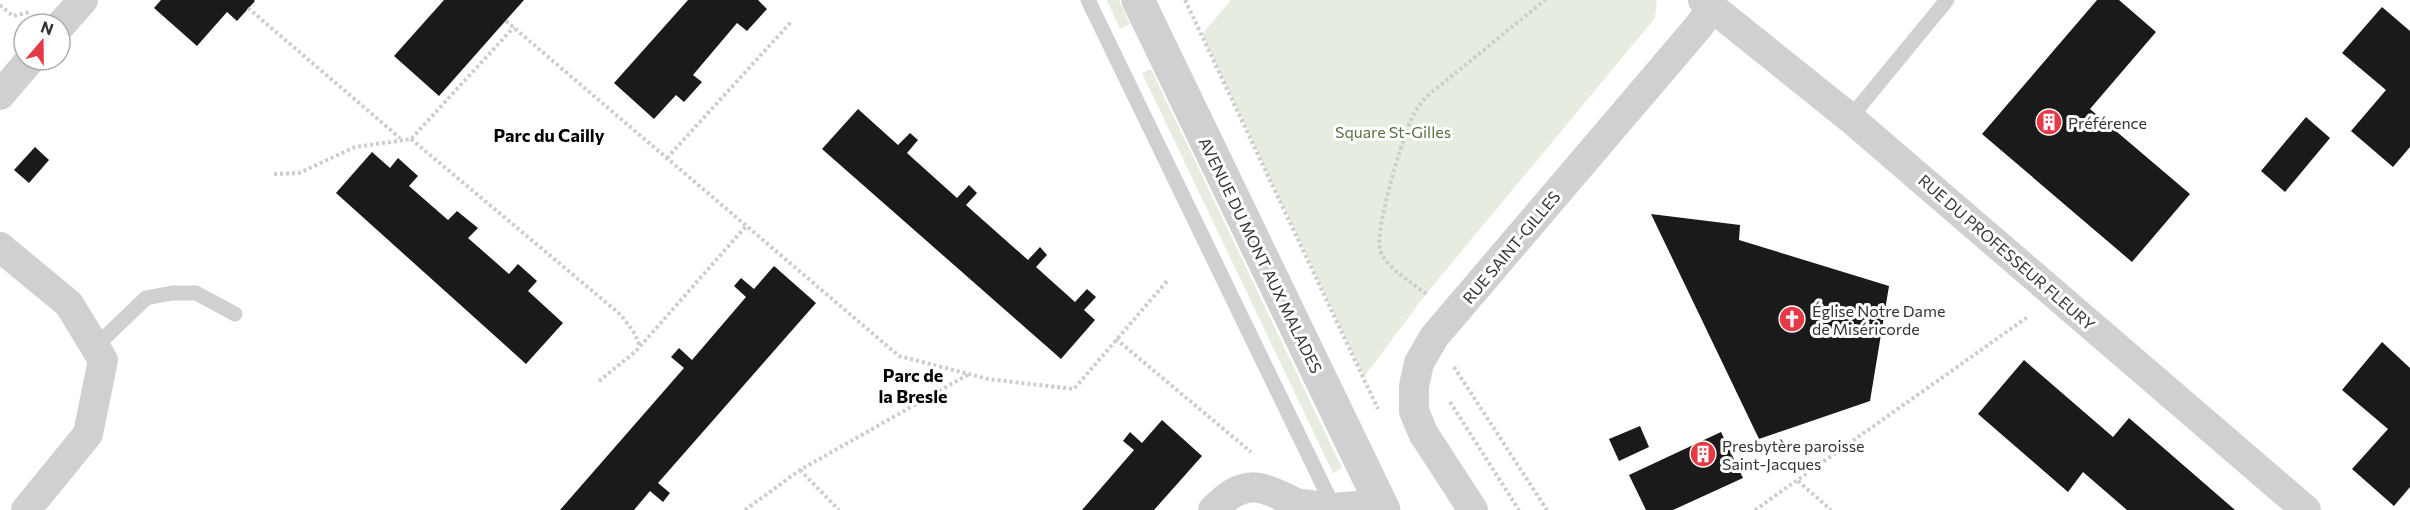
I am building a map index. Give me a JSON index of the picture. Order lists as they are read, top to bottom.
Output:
{
  "streets": {
    "street": ["RUE SAINT-GILLES", "RUE DU PROFESSEUR FLEURY", "AVENUE DU MONT AUX MALADES"]
  },
  "crossings": [
    ["RUE SAINT-GILLES", "RUE DU PROFESSEUR FLEURY"]
  ],
  "districts": ["Parc du Cailly", "Parc de la Bresle"],
  "parks": ["Square St-Gilles"],
  "places": {
    "building": ["Préférence", "Presbytère paroisse Saint-Jacques"],
    "church": ["Église Notre Dame de Miséricorde"]
  },
  "north": "top"
}
